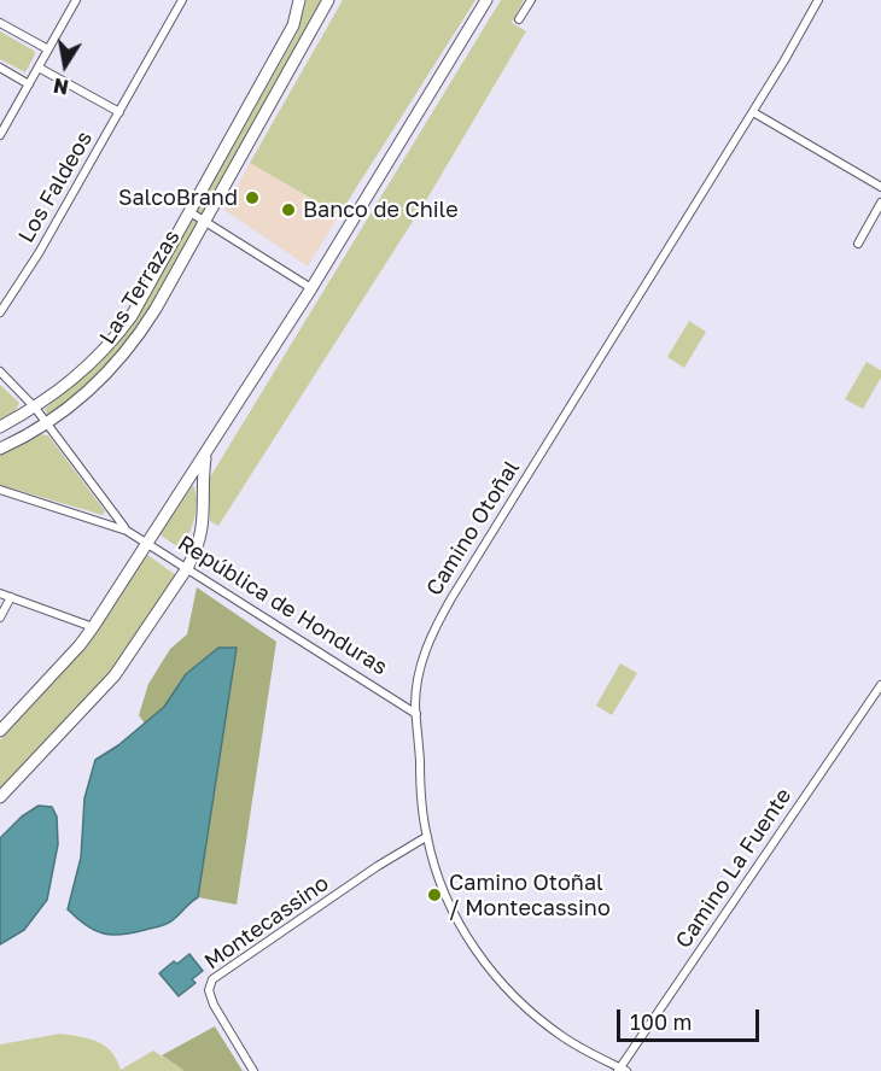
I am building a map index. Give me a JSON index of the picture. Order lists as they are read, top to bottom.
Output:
{
  "streets": {
    "street": [
      "Los Faldeos",
      "Las Terrazas",
      "Camino Otoñal",
      "República de Honduras",
      "Camino La Fuente",
      "Montecassino"
    ]
  },
  "crossings": [
    ["Las Terrazas", "República de Honduras"],
    ["Camino Otoñal", "República de Honduras"],
    ["Camino Otoñal", "Camino La Fuente"],
    ["Camino Otoñal", "Montecassino"]
  ],
  "places": ["SalcoBrand", "Banco de Chile", "Camino Otoñal / Montecassino"],
  "scale_bar": "100 m",
  "north": "bottom"
}
